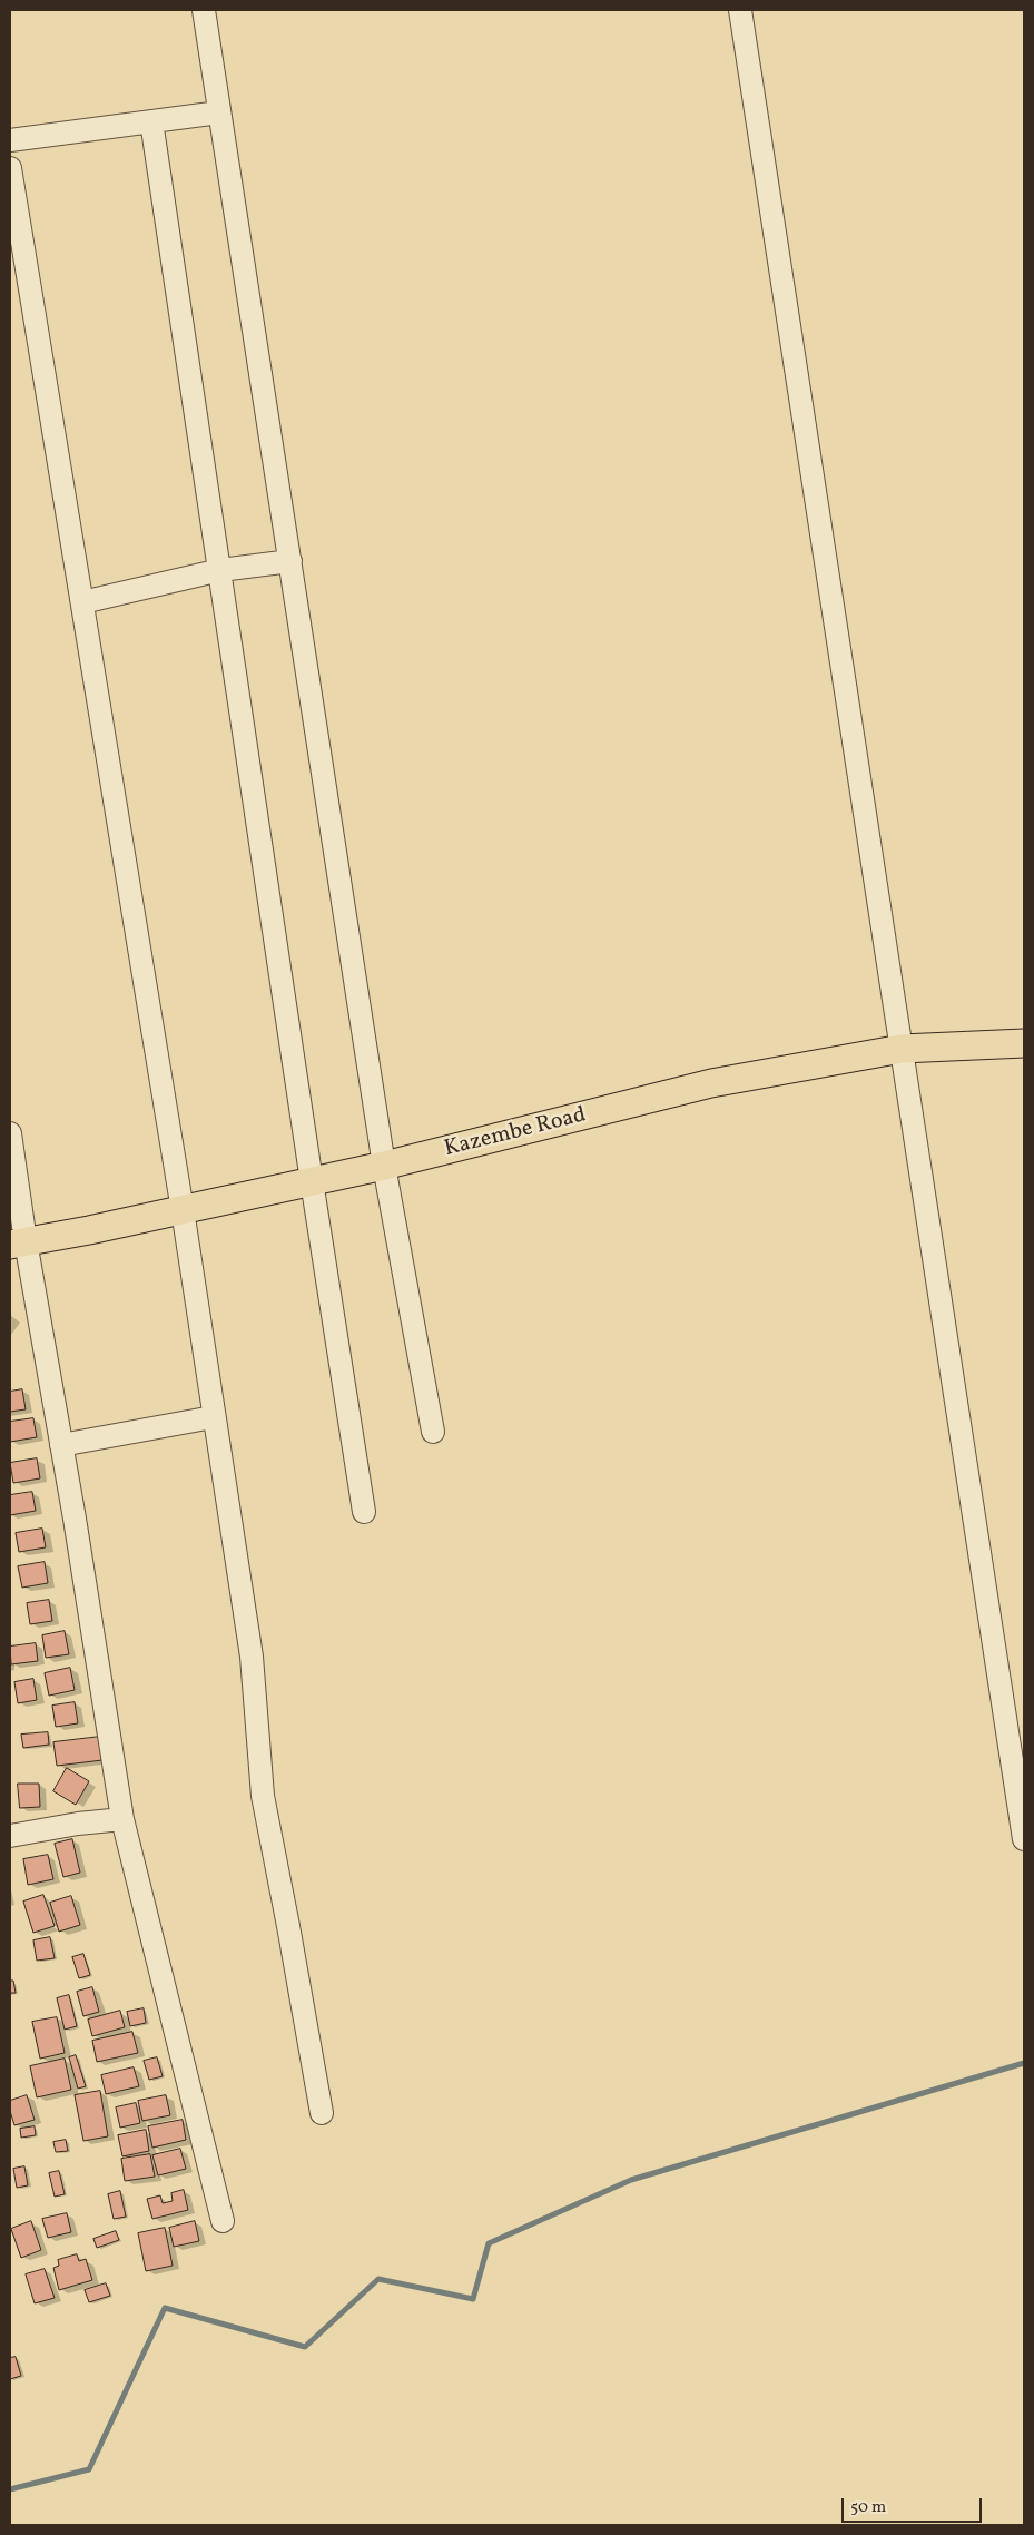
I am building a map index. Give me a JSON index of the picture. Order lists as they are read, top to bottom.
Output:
{
  "streets": {
    "main road": ["Kazembe Road"]
  },
  "scale_bar": "50 m"
}
